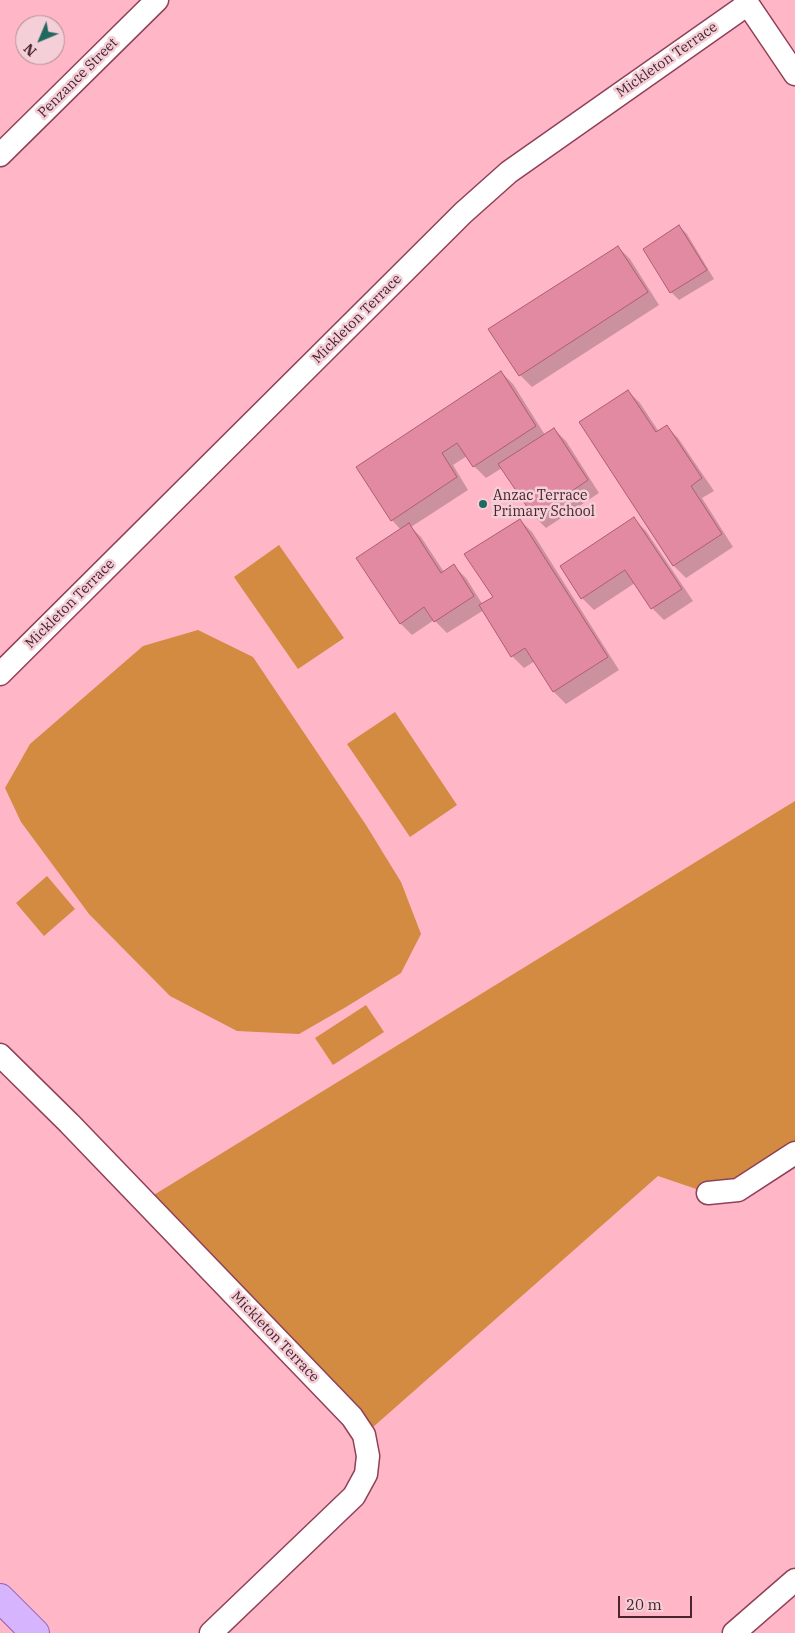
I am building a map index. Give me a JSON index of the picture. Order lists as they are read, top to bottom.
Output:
{
  "streets": {
    "street": ["Mickleton Terrace", "Penzance Street"]
  },
  "places": ["Anzac Terrace Primary School"],
  "scale_bar": "20 m",
  "north": "bottom left"
}
